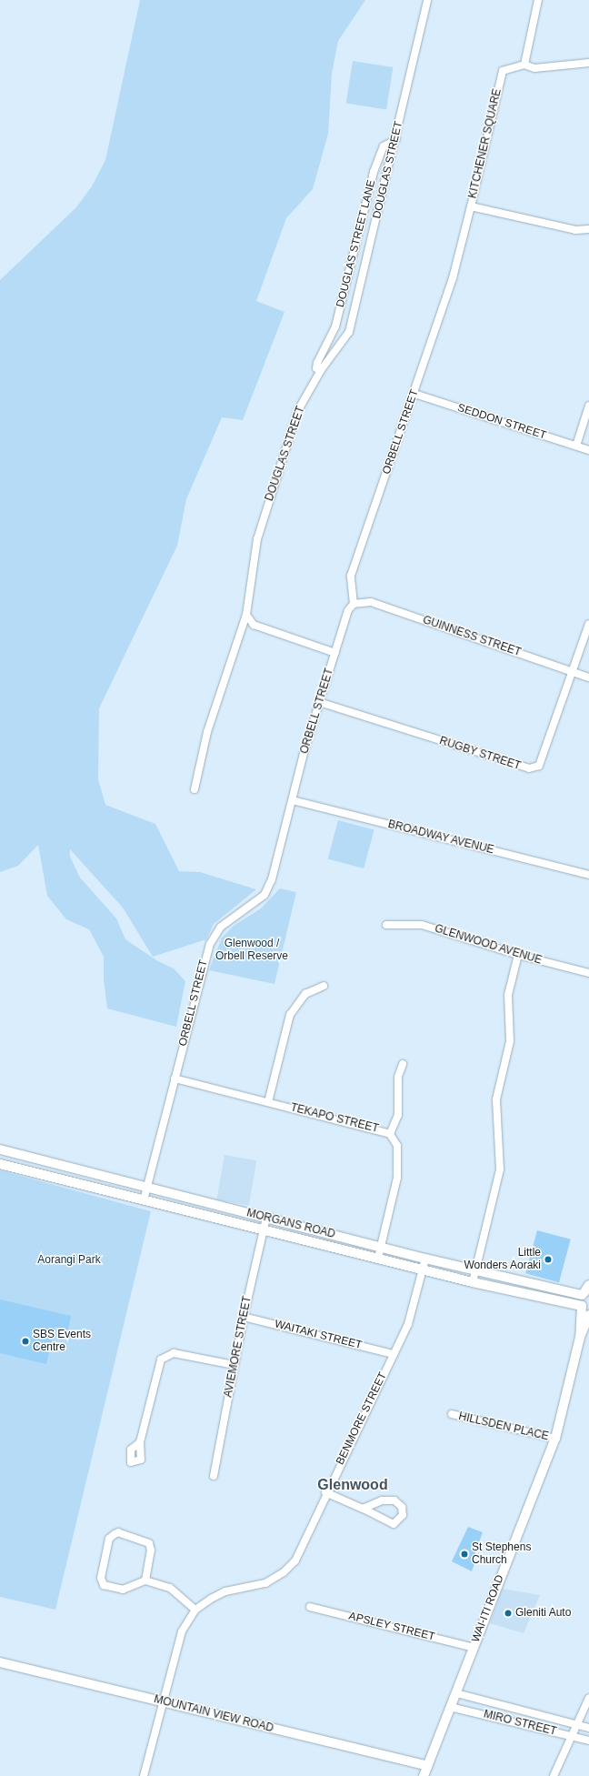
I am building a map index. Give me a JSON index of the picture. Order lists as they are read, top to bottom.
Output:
{
  "streets": {
    "street": [
      "KITCHENER SQUARE",
      "DOUGLAS STREET",
      "DOUGLAS STREET LANE",
      "SEDDON STREET",
      "ORBELL STREET",
      "GUINNESS STREET",
      "RUGBY STREET",
      "BROADWAY AVENUE",
      "GLENWOOD AVENUE",
      "TEKAPO STREET",
      "MORGANS ROAD",
      "WAITAKI STREET",
      "AVIEMORE STREET",
      "BENMORE STREET",
      "HILLSDEN PLACE",
      "WAI-ITI ROAD",
      "APSLEY STREET",
      "MOUNTAIN VIEW ROAD",
      "MIRO STREET"
    ]
  },
  "crossings": [
    ["KITCHENER SQUARE", "ORBELL STREET"],
    ["DOUGLAS STREET", "DOUGLAS STREET LANE"],
    ["SEDDON STREET", "ORBELL STREET"],
    ["ORBELL STREET", "GUINNESS STREET"],
    ["ORBELL STREET", "RUGBY STREET"],
    ["ORBELL STREET", "BROADWAY AVENUE"],
    ["ORBELL STREET", "TEKAPO STREET"],
    ["ORBELL STREET", "MORGANS ROAD"],
    ["GUINNESS STREET", "RUGBY STREET"],
    ["TEKAPO STREET", "MORGANS ROAD"],
    ["MORGANS ROAD", "AVIEMORE STREET"],
    ["MORGANS ROAD", "BENMORE STREET"],
    ["MORGANS ROAD", "WAI-ITI ROAD"],
    ["WAITAKI STREET", "AVIEMORE STREET"],
    ["WAITAKI STREET", "BENMORE STREET"],
    ["BENMORE STREET", "MOUNTAIN VIEW ROAD"],
    ["HILLSDEN PLACE", "WAI-ITI ROAD"],
    ["WAI-ITI ROAD", "APSLEY STREET"],
    ["WAI-ITI ROAD", "MOUNTAIN VIEW ROAD"],
    ["WAI-ITI ROAD", "MIRO STREET"]
  ],
  "districts": ["Glenwood"],
  "parks": ["Glenwood / Orbell Reserve", "Aorangi Park"],
  "places": [
    "Little Wonders Aoraki",
    "SBS Events Centre",
    "St Stephens Church",
    "Gleniti Auto"
  ]
}
